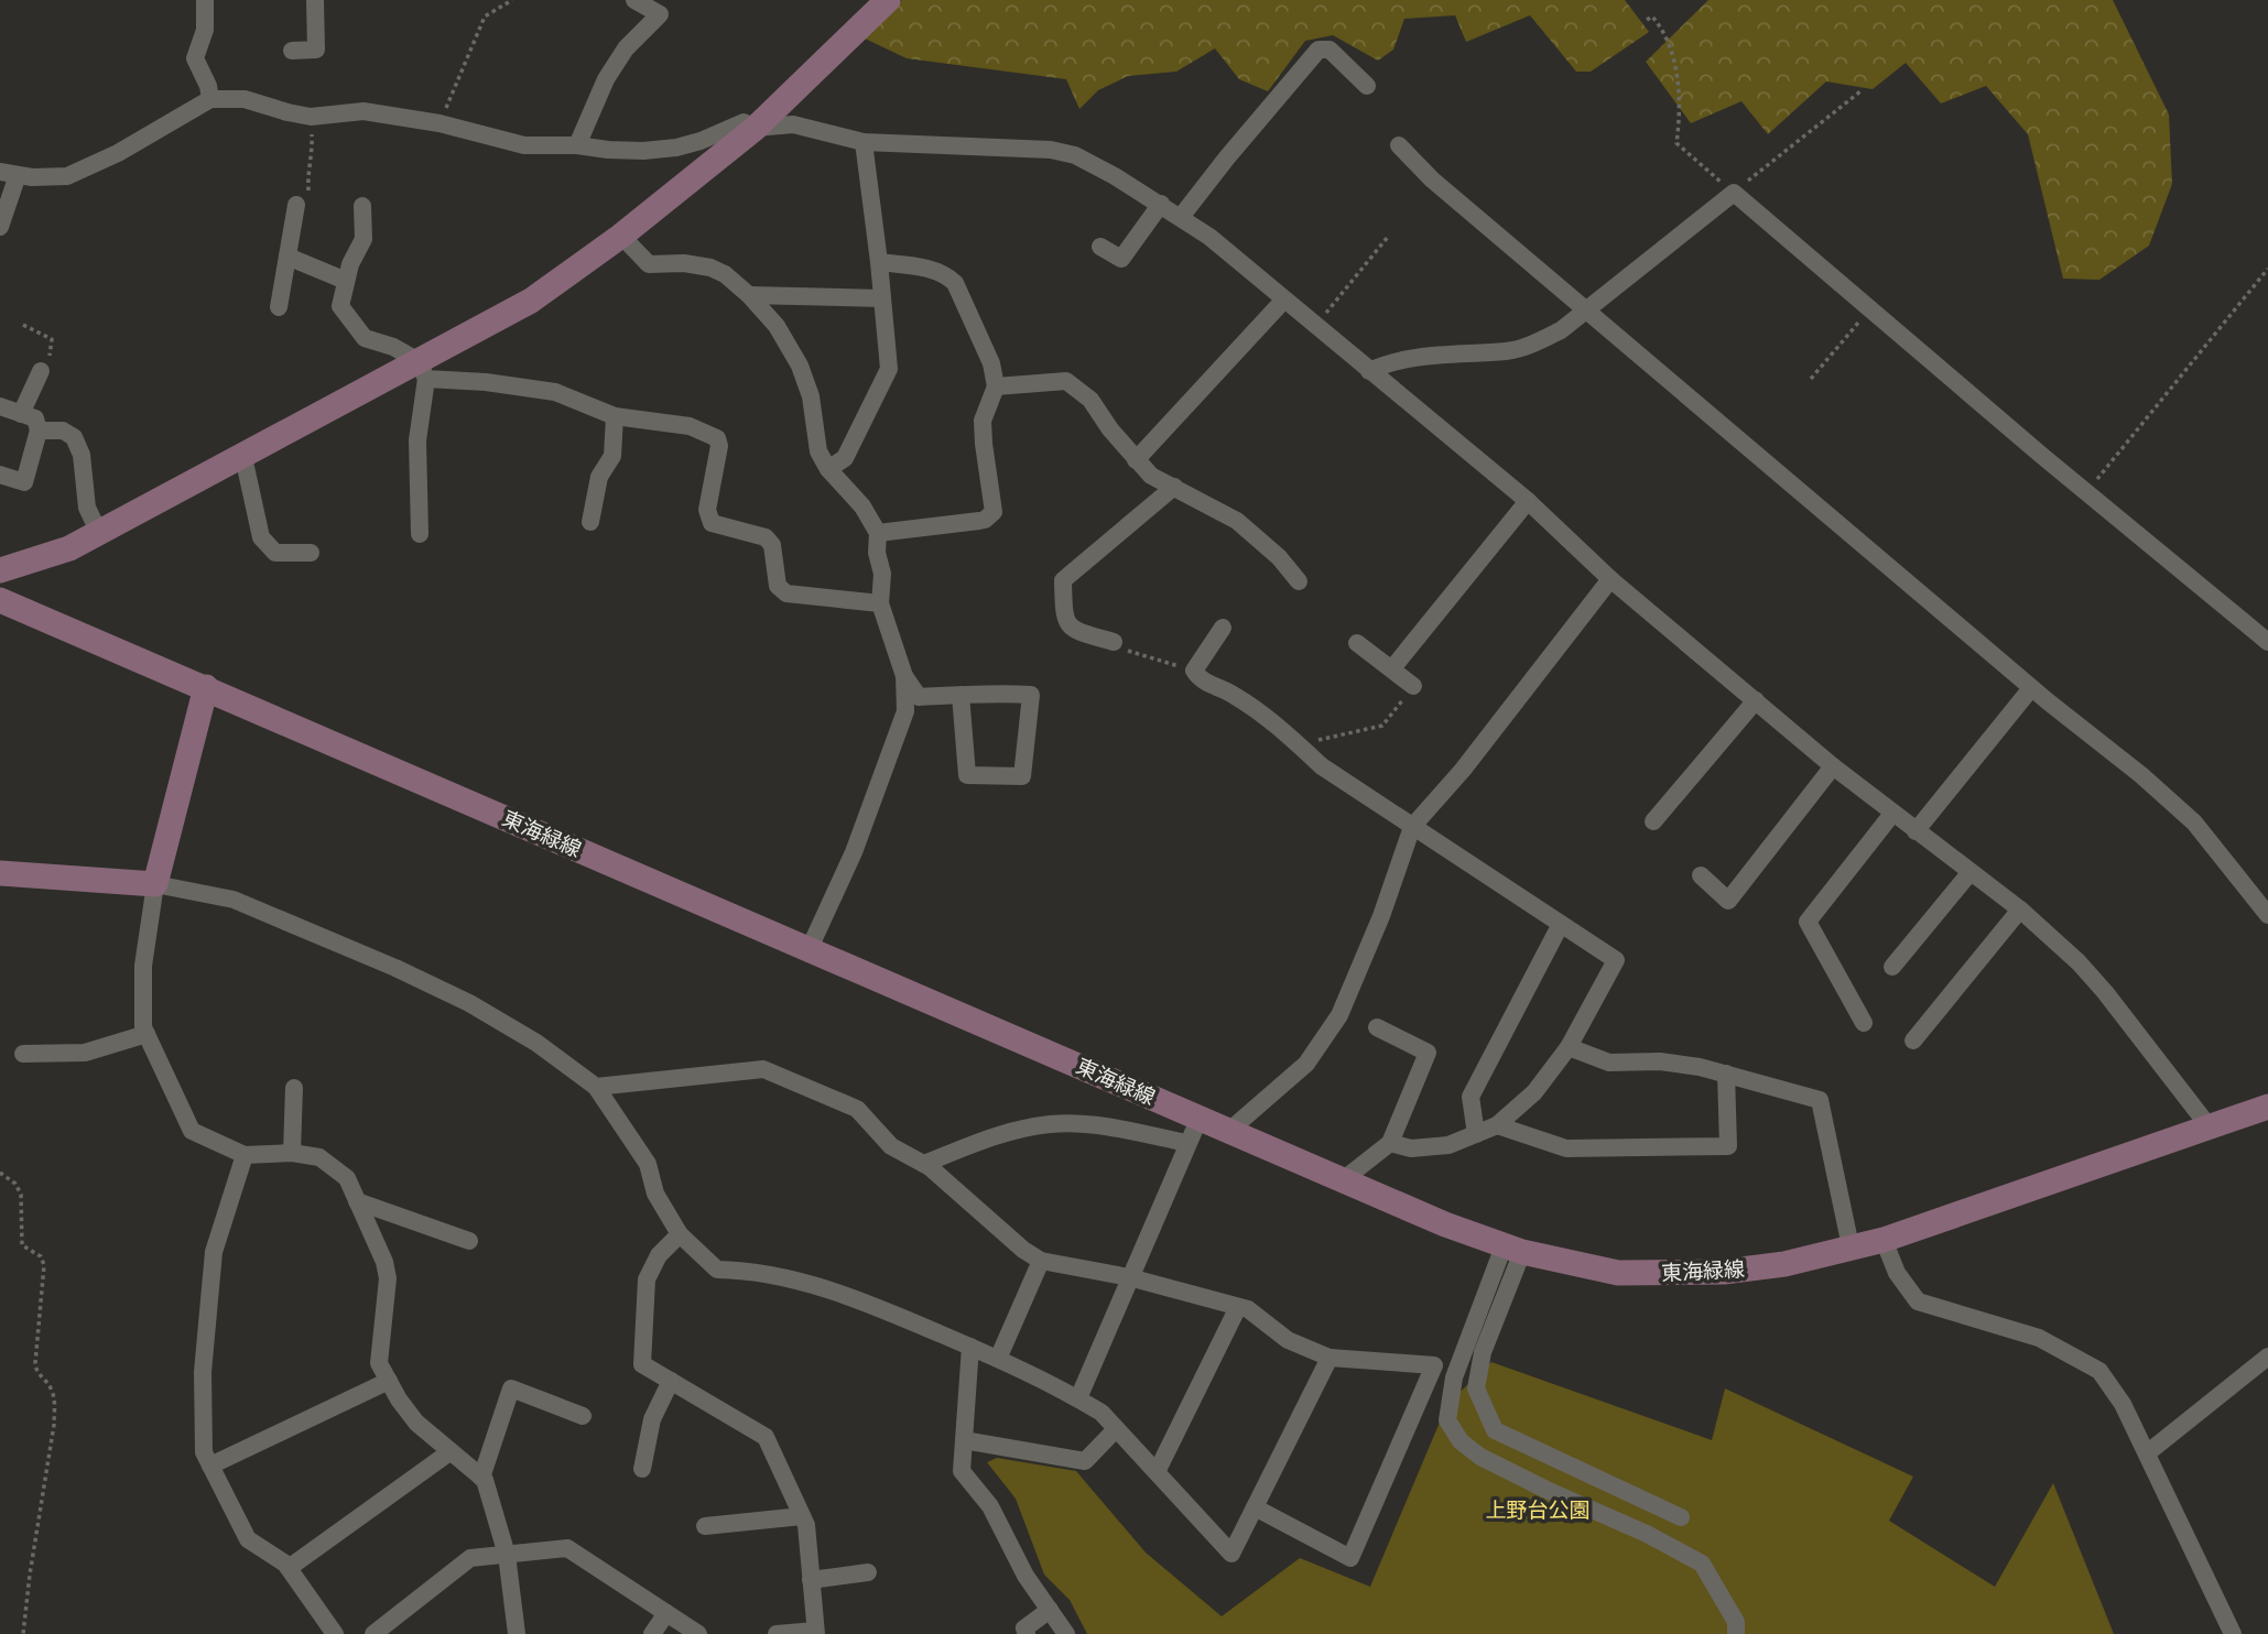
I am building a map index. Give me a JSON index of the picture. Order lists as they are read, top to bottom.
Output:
{
  "streets": {
    "main road": ["東海緑線"]
  },
  "parks": ["上野台公園"]
}
